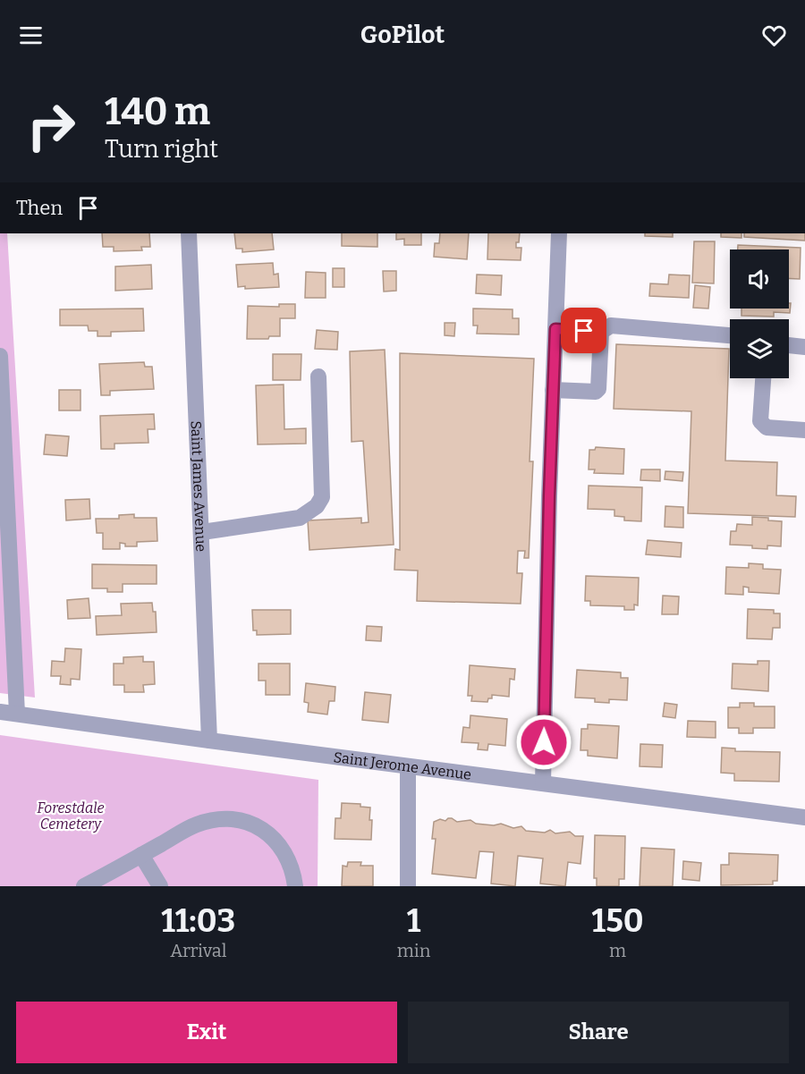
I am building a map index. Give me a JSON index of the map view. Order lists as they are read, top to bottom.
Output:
{
  "streets": {
    "street": ["Saint James Avenue", "Saint Jerome Avenue"]
  },
  "crossings": [
    ["Saint James Avenue", "Saint Jerome Avenue"]
  ],
  "parks": ["Forestdale Cemetery"],
  "page": {
    "header": "GoPilot",
    "turn": ["140 m", "Turn right"],
    "then": "Then",
    "eta": [
      "11:03",
      "Arrival",
      "1",
      "min",
      "150",
      "m"
    ],
    "buttons": ["Exit", "Share"]
  }
}
